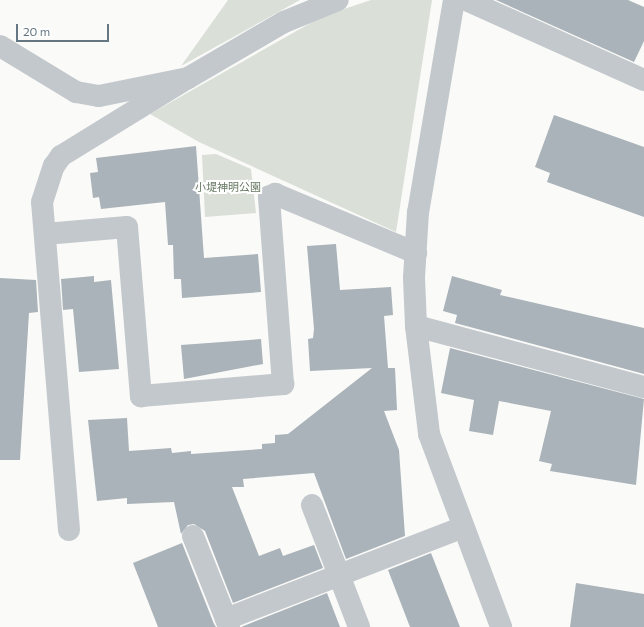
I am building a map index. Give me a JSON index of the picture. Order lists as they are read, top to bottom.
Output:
{
  "parks": ["小堤神明公園"],
  "scale_bar": "20 m"
}
